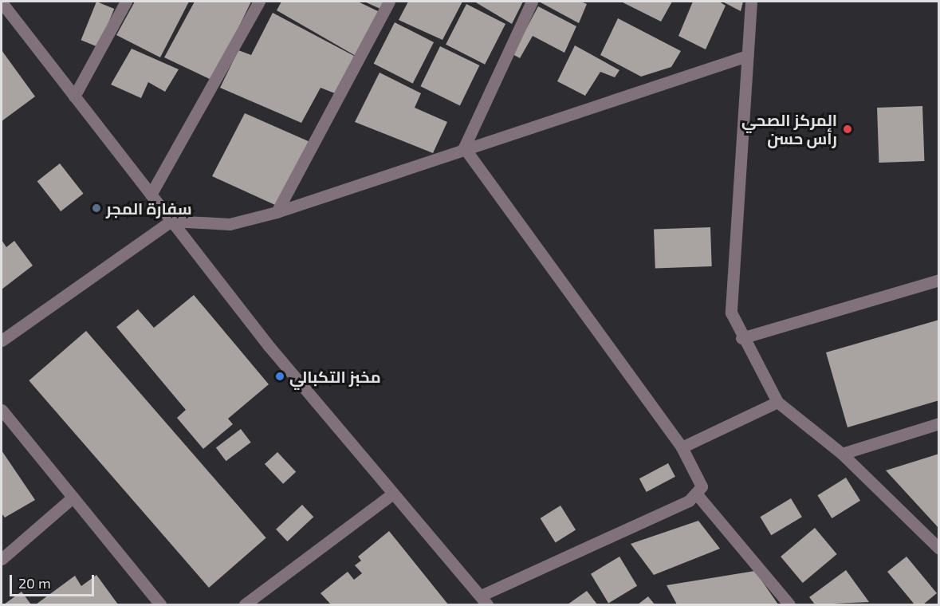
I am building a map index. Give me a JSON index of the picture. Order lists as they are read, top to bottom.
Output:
{
  "places": ["المركز الصحي رأس حسن", "سفارة المجر", "مخبز التكبالي"],
  "scale_bar": "20 m"
}
